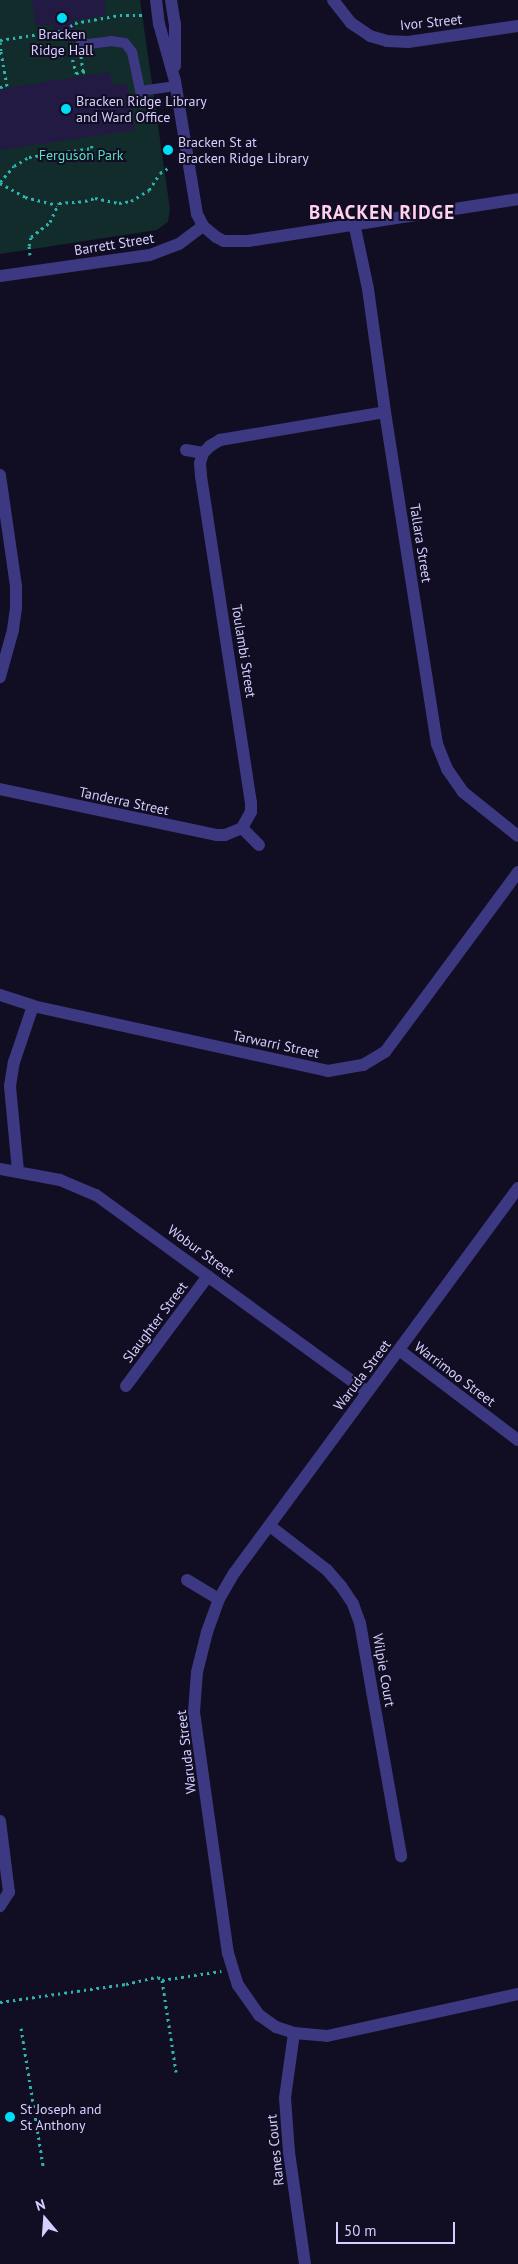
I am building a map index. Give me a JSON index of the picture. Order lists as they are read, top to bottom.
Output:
{
  "streets": {
    "street": [
      "Ivor Street",
      "Barrett Street",
      "Tallara Street",
      "Toulambi Street",
      "Tanderra Street",
      "Tarwarri Street",
      "Wobur Street",
      "Slaughter Street",
      "Warrimoo Street",
      "Waruda Street",
      "Wilpie Court",
      "Ranes Court"
    ]
  },
  "crossings": [
    ["Toulambi Street", "Tanderra Street"],
    ["Wobur Street", "Slaughter Street"],
    ["Wobur Street", "Waruda Street"],
    ["Warrimoo Street", "Waruda Street"],
    ["Waruda Street", "Wilpie Court"],
    ["Waruda Street", "Ranes Court"]
  ],
  "districts": ["BRACKEN RIDGE"],
  "parks": ["Ferguson Park"],
  "places": [
    "Bracken Ridge Hall",
    "Bracken Ridge Library and Ward Office",
    "Bracken St at Bracken Ridge Library",
    "St Joseph and St Anthony"
  ],
  "scale_bar": "50 m",
  "north": "top"
}
